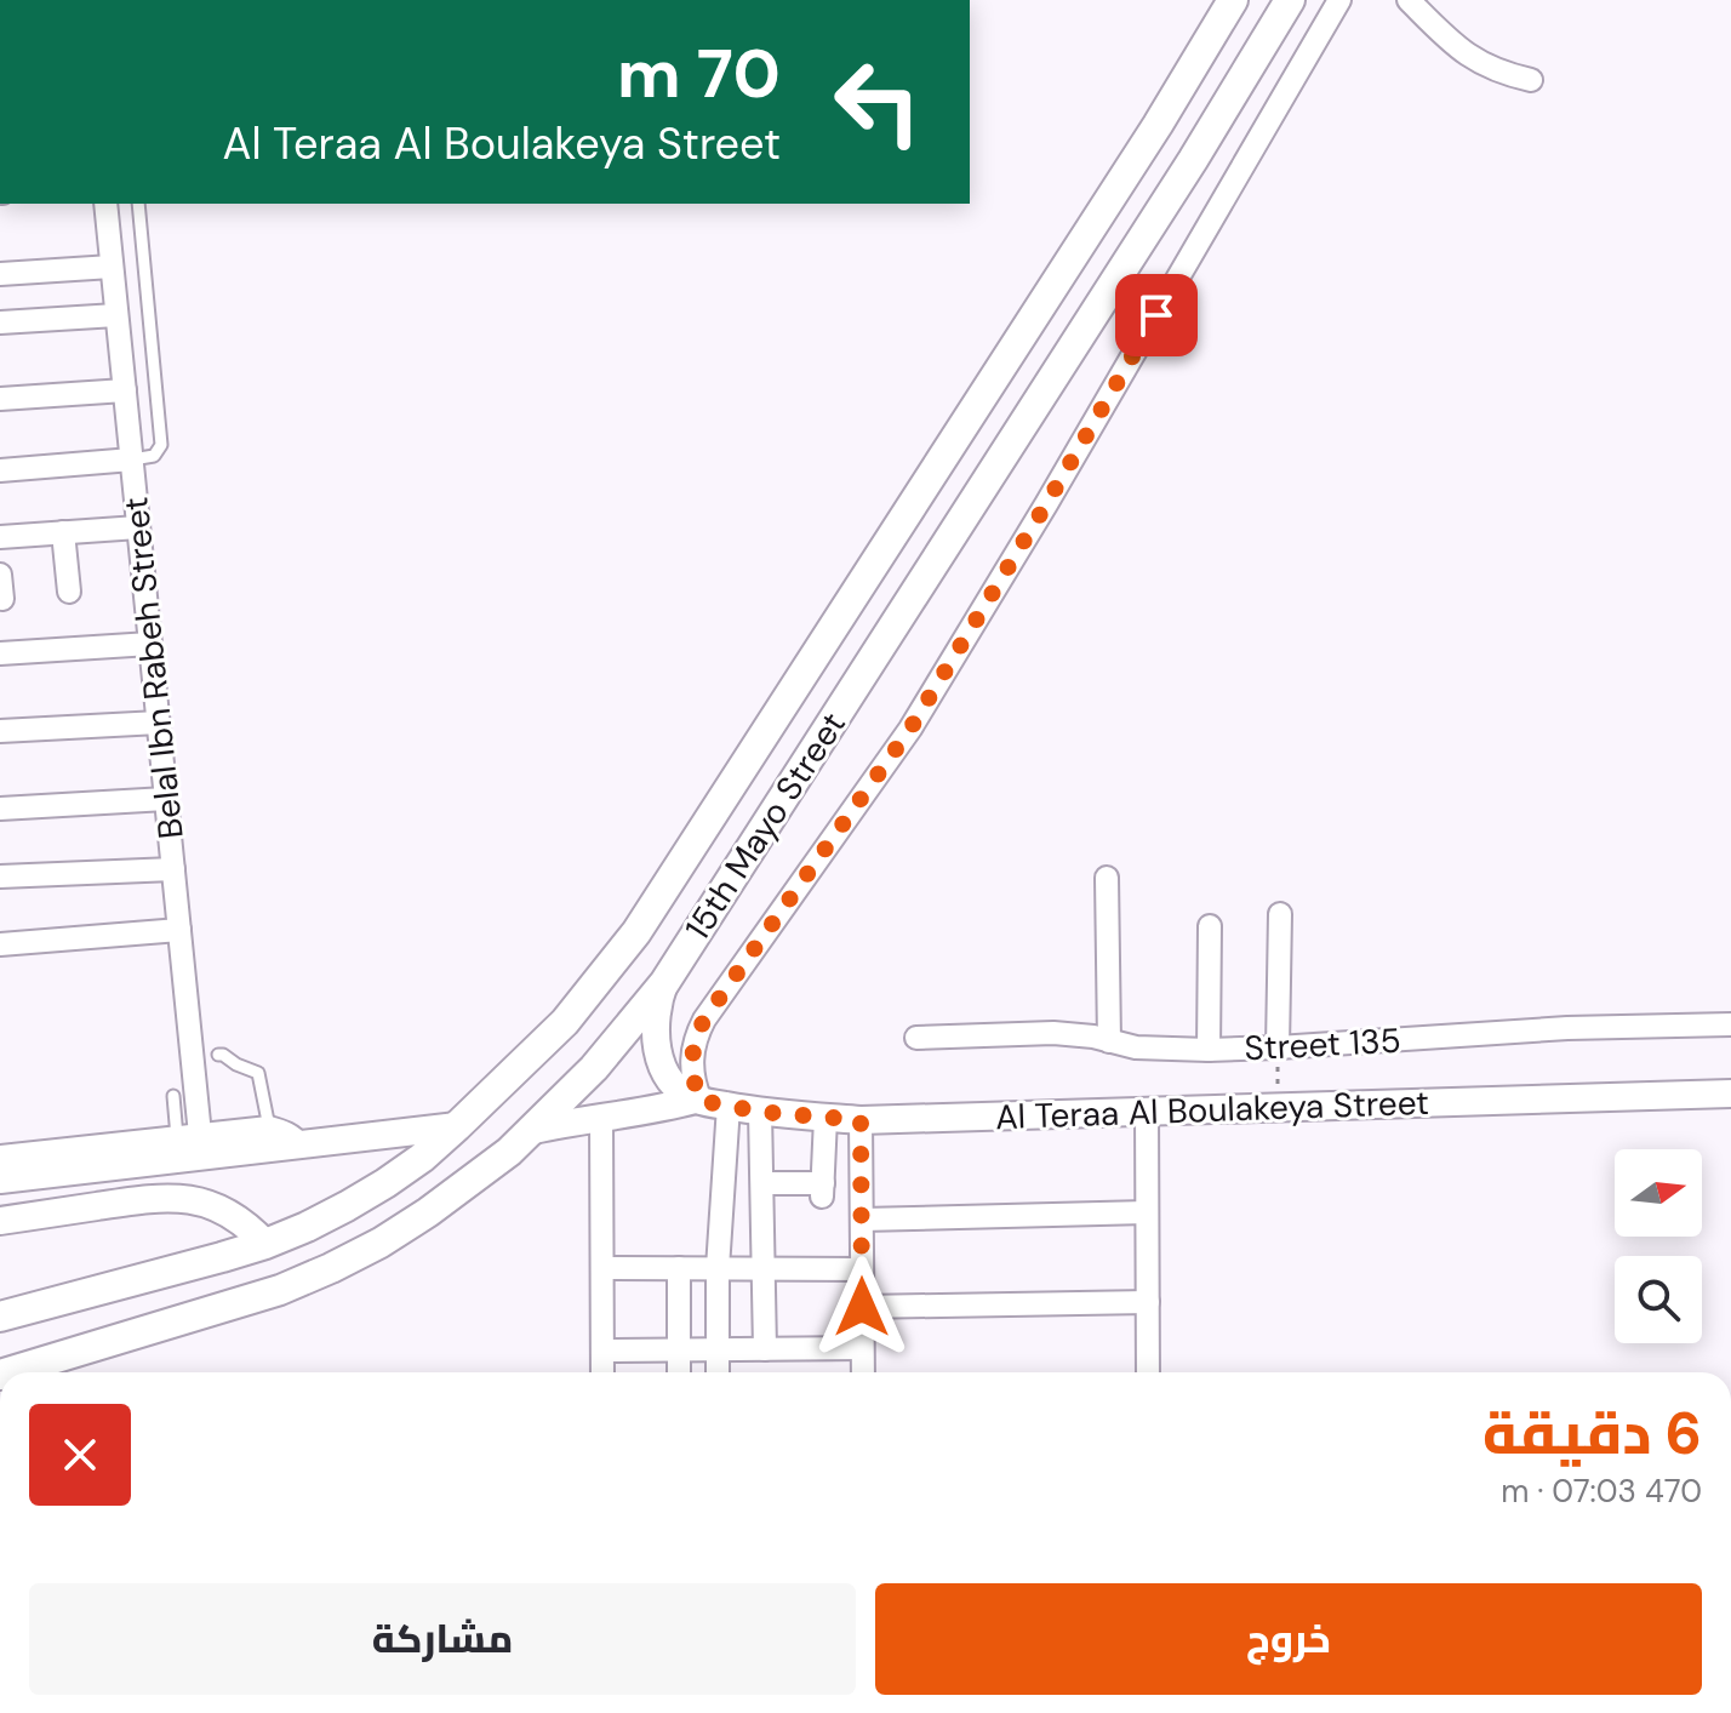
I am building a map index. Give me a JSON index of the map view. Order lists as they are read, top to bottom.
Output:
{
  "streets": {
    "main road": ["15th Mayo Street"],
    "street": ["Belal Ibn Rabeh Street", "Street 135", "Al Teraa Al Boulakeya Street"]
  },
  "crossings": [
    ["15th Mayo Street", "Al Teraa Al Boulakeya Street"]
  ],
  "north": "right",
  "page": {
    "turn": ["70 m", "Al Teraa Al Boulakeya Street"],
    "heading": ["6 دقيقة", "470 m · 07:03"],
    "buttons": ["خروج", "مشاركة"]
  }
}
